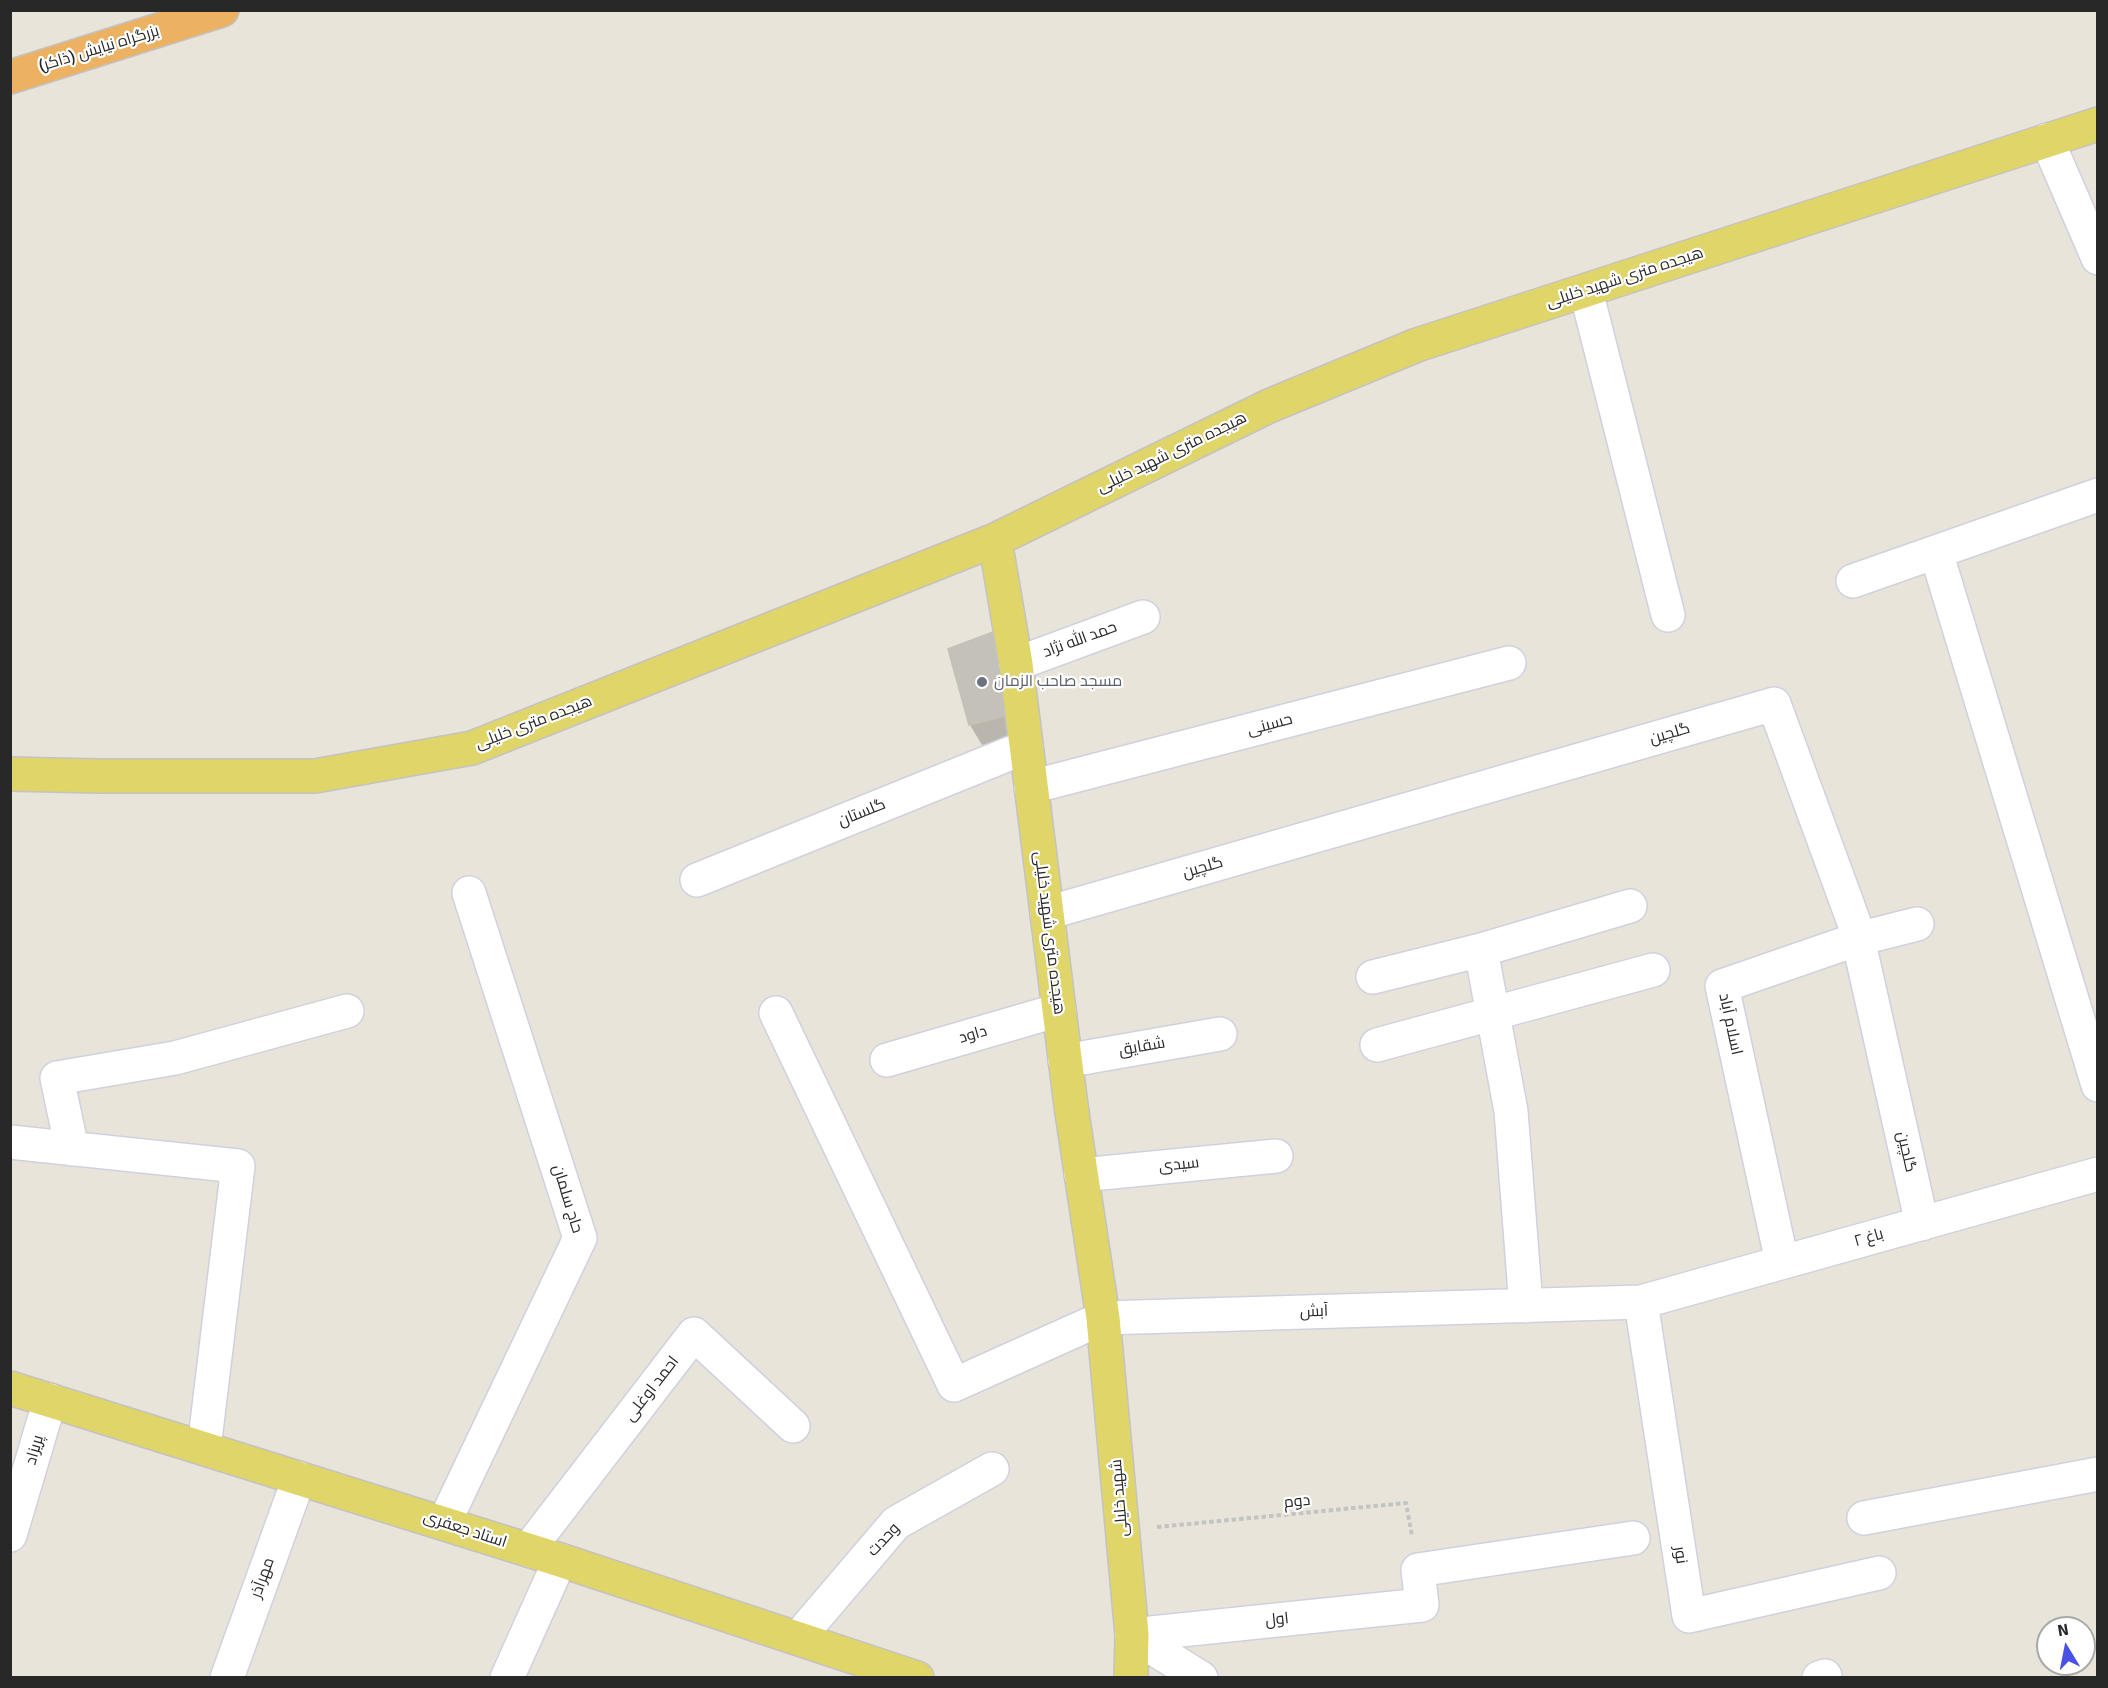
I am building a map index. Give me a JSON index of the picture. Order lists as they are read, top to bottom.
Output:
{
  "streets": {
    "highway": ["بزرگراه نیایش (ذاکر)"],
    "main road": [
      "هیجده متری شهید خلیلی",
      "هیجده متری خلیلی",
      "شهید خلیلی",
      "استاد جعفری"
    ],
    "street": [
      "حمد الله نژاد",
      "حسینی",
      "گلچین",
      "گلستان",
      "اسلام آباد",
      "داود",
      "شقایق",
      "سیدی",
      "حاج سلمان",
      "باغ ۲",
      "آبش",
      "احمد اوغلی",
      "پریزاد",
      "وحدت",
      "نور",
      "مهرآذر",
      "اول"
    ],
    "path": ["دوم"]
  },
  "crossings": [
    ["هیجده متری شهید خلیلی", "حمد الله نژاد"],
    ["هیجده متری شهید خلیلی", "هیجده متری خلیلی"],
    ["هیجده متری شهید خلیلی", "حسینی"],
    ["هیجده متری شهید خلیلی", "گلچین"],
    ["هیجده متری شهید خلیلی", "گلستان"],
    ["هیجده متری شهید خلیلی", "داود"],
    ["هیجده متری شهید خلیلی", "شقایق"],
    ["هیجده متری شهید خلیلی", "سیدی"],
    ["هیجده متری شهید خلیلی", "آبش"],
    ["هیجده متری شهید خلیلی", "شهید خلیلی"],
    ["گلچین", "اسلام آباد"],
    ["گلچین", "باغ ۲"],
    ["اسلام آباد", "باغ ۲"],
    ["حاج سلمان", "استاد جعفری"],
    ["باغ ۲", "آبش"],
    ["باغ ۲", "نور"],
    ["آبش", "شهید خلیلی"],
    ["آبش", "نور"],
    ["احمد اوغلی", "استاد جعفری"],
    ["پریزاد", "استاد جعفری"],
    ["شهید خلیلی", "دوم"],
    ["شهید خلیلی", "اول"],
    ["دوم", "اول"],
    ["استاد جعفری", "وحدت"],
    ["استاد جعفری", "مهرآذر"]
  ],
  "places": ["مسجد صاحب الزمان"],
  "north": "top"
}
